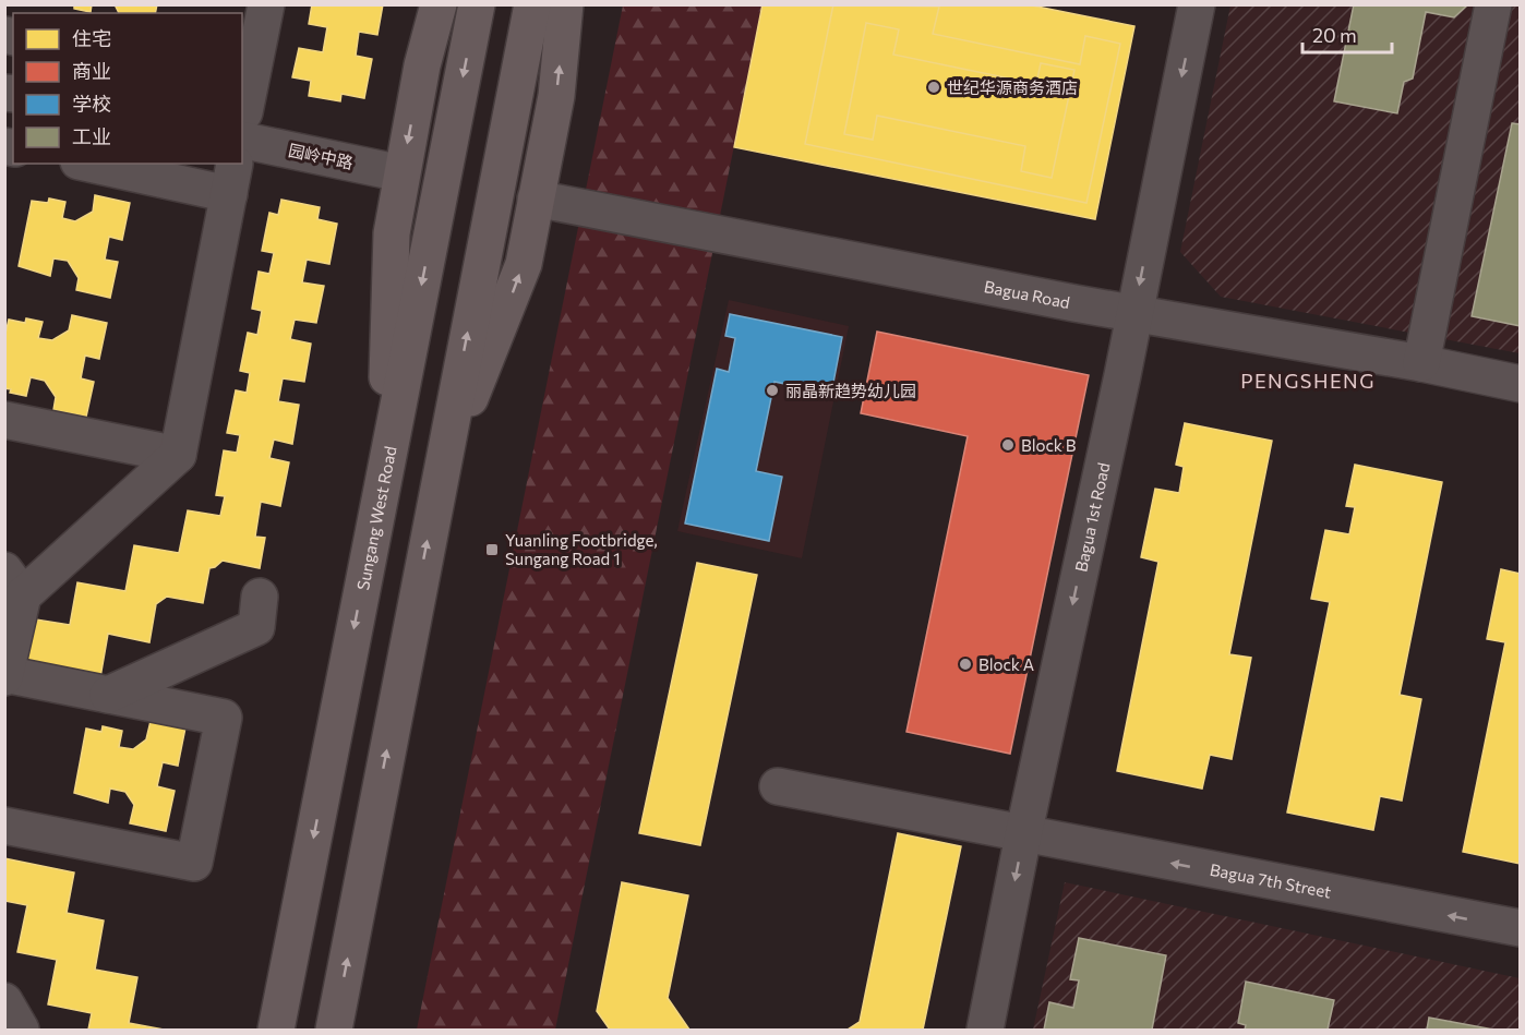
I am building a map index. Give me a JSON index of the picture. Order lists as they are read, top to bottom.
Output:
{
  "streets": {
    "main road": ["Sungang West Road"],
    "street": [
      "园岭中路",
      "Bagua Road",
      "Bagua 1st Road",
      "Bagua 7th Street"
    ]
  },
  "crossings": [
    ["Bagua Road", "Bagua 1st Road"],
    ["Bagua 1st Road", "Bagua 7th Street"]
  ],
  "one_way": ["Bagua 1st Road", "Bagua 7th Street"],
  "districts": ["PENGSHENG"],
  "places": {
    "other": [
      "世纪华源商务酒店",
      "丽晶新趋势幼儿园",
      "Block B",
      "Block A"
    ],
    "transit": ["Yuanling Footbridge, Sungang Road 1"]
  },
  "legend": [
    "住宅",
    "商业",
    "学校",
    "工业"
  ],
  "scale_bar": "20 m"
}
